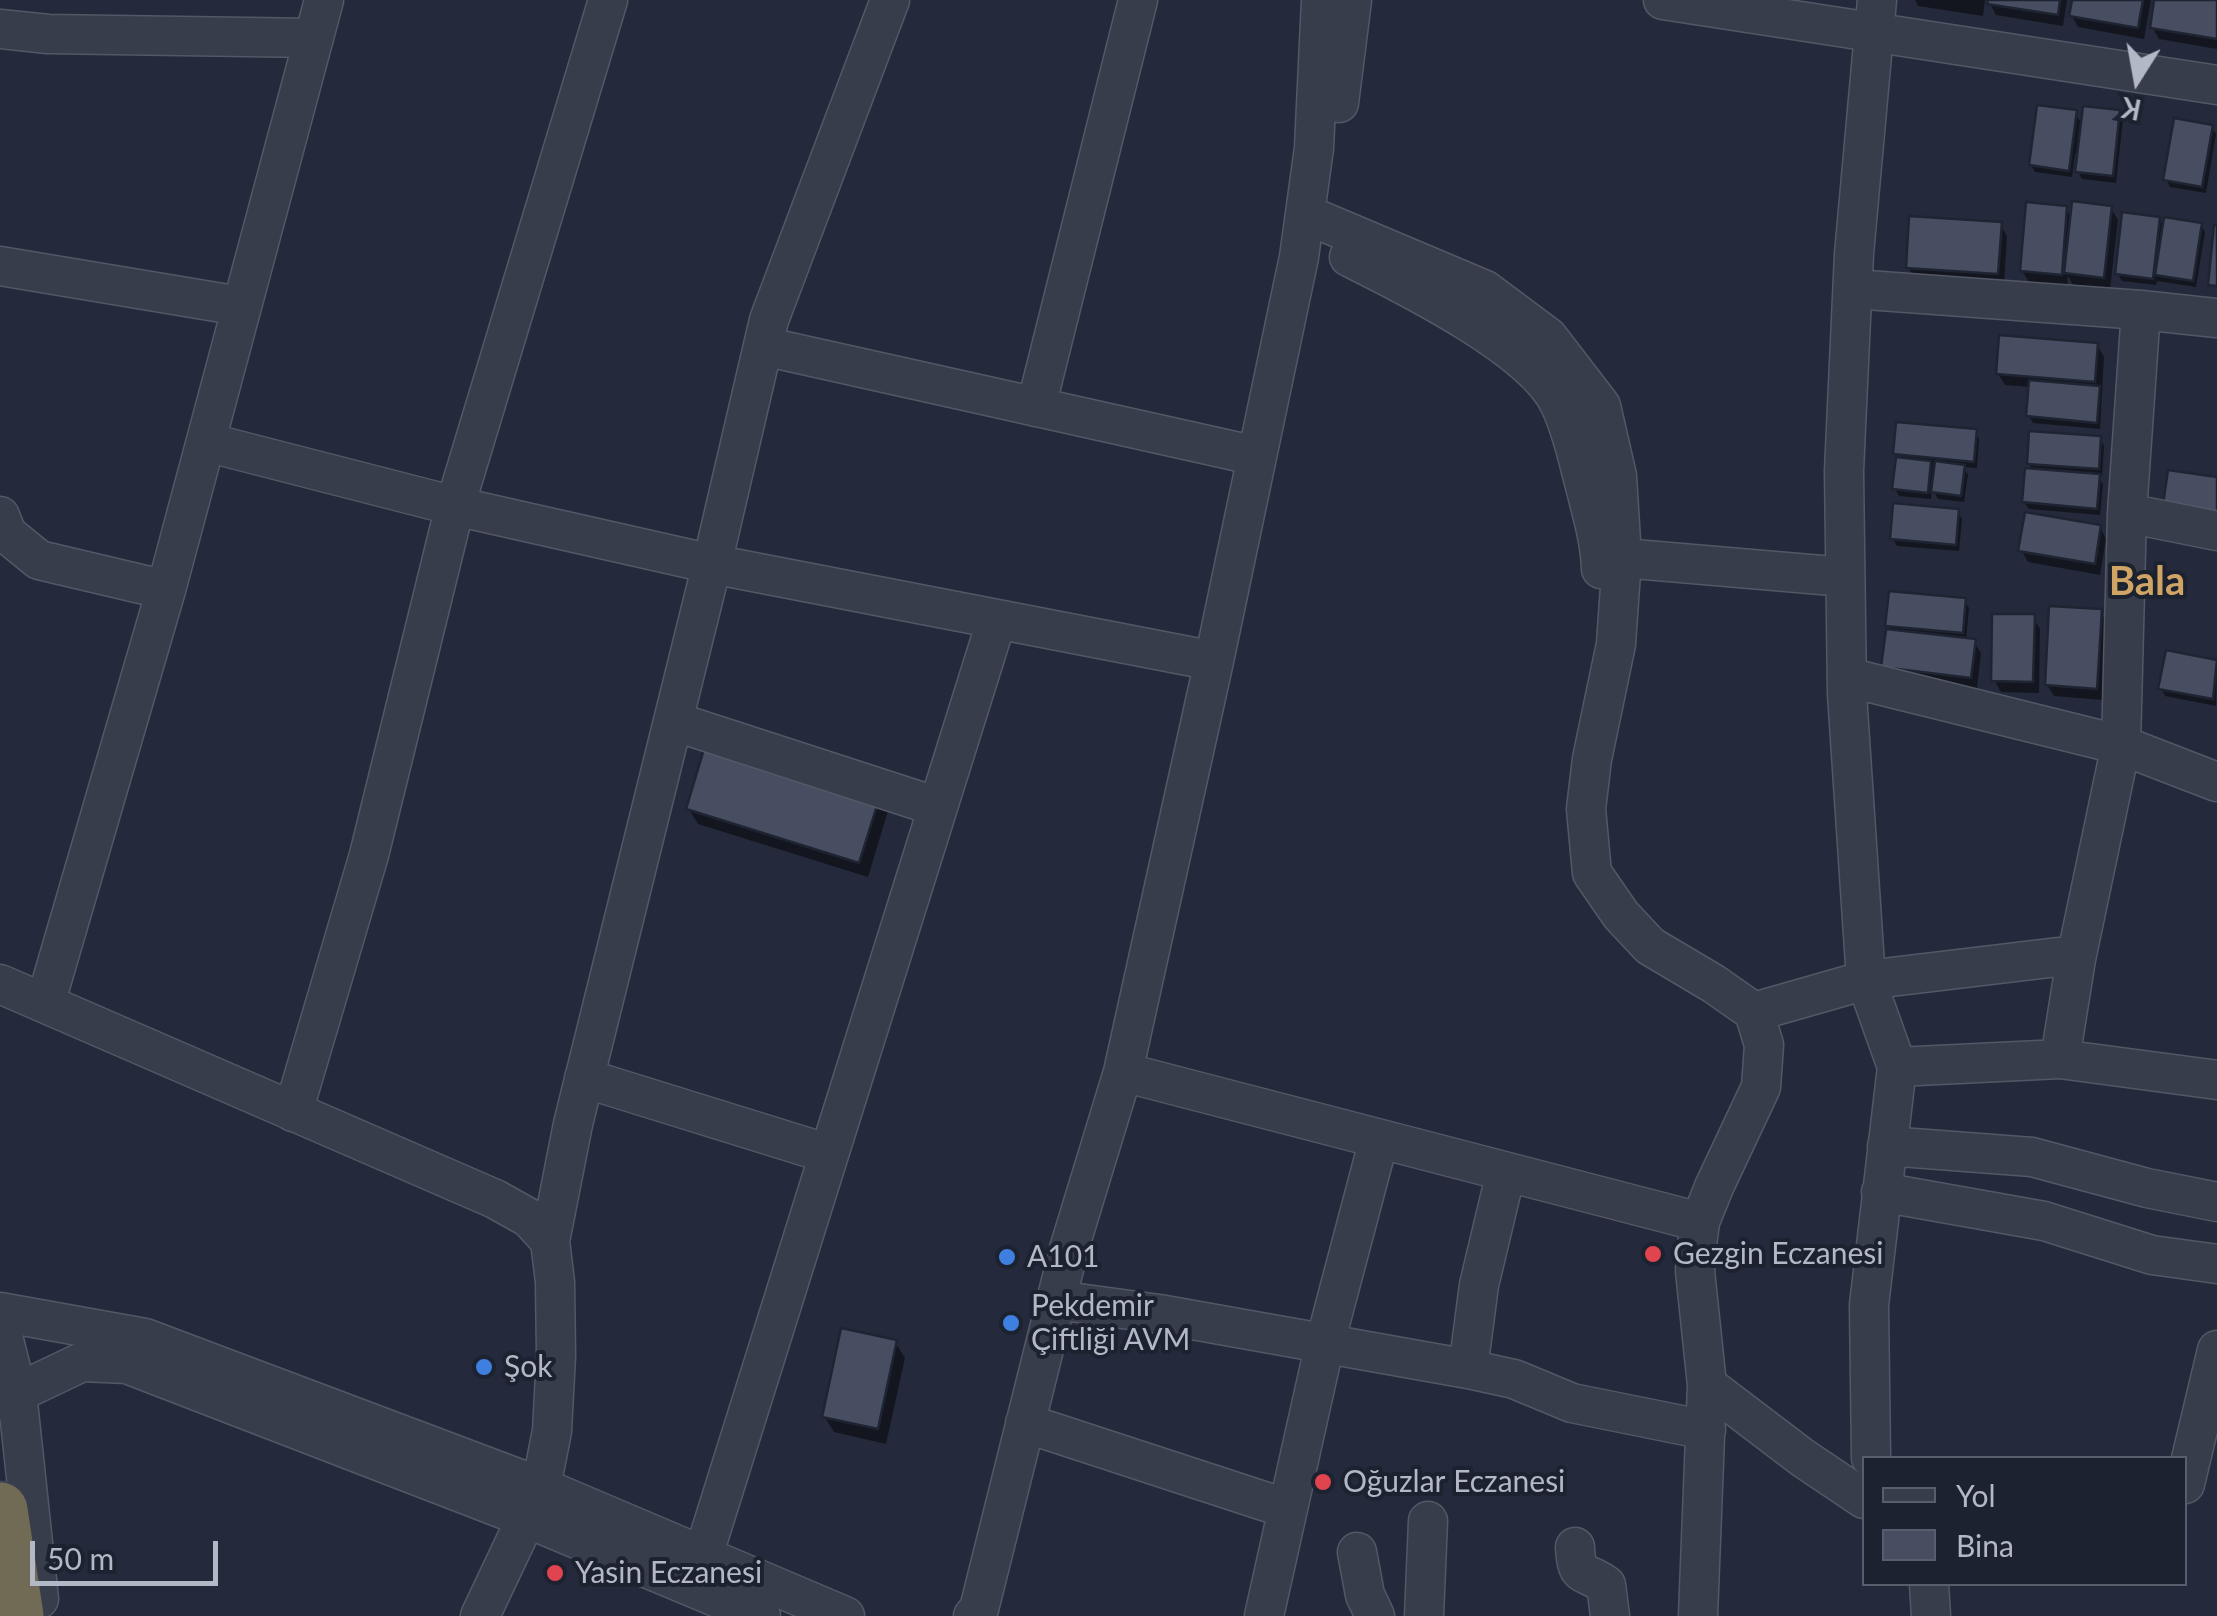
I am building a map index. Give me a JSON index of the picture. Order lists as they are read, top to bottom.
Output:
{
  "districts": ["Bala"],
  "places": [
    "Gezgin Eczanesi",
    "A101",
    "Pekdemir Çiftliği AVM",
    "Şok",
    "Oğuzlar Eczanesi",
    "Yasin Eczanesi"
  ],
  "legend": ["Yol", "Bina"],
  "scale_bar": "50 m",
  "north": "bottom"
}
